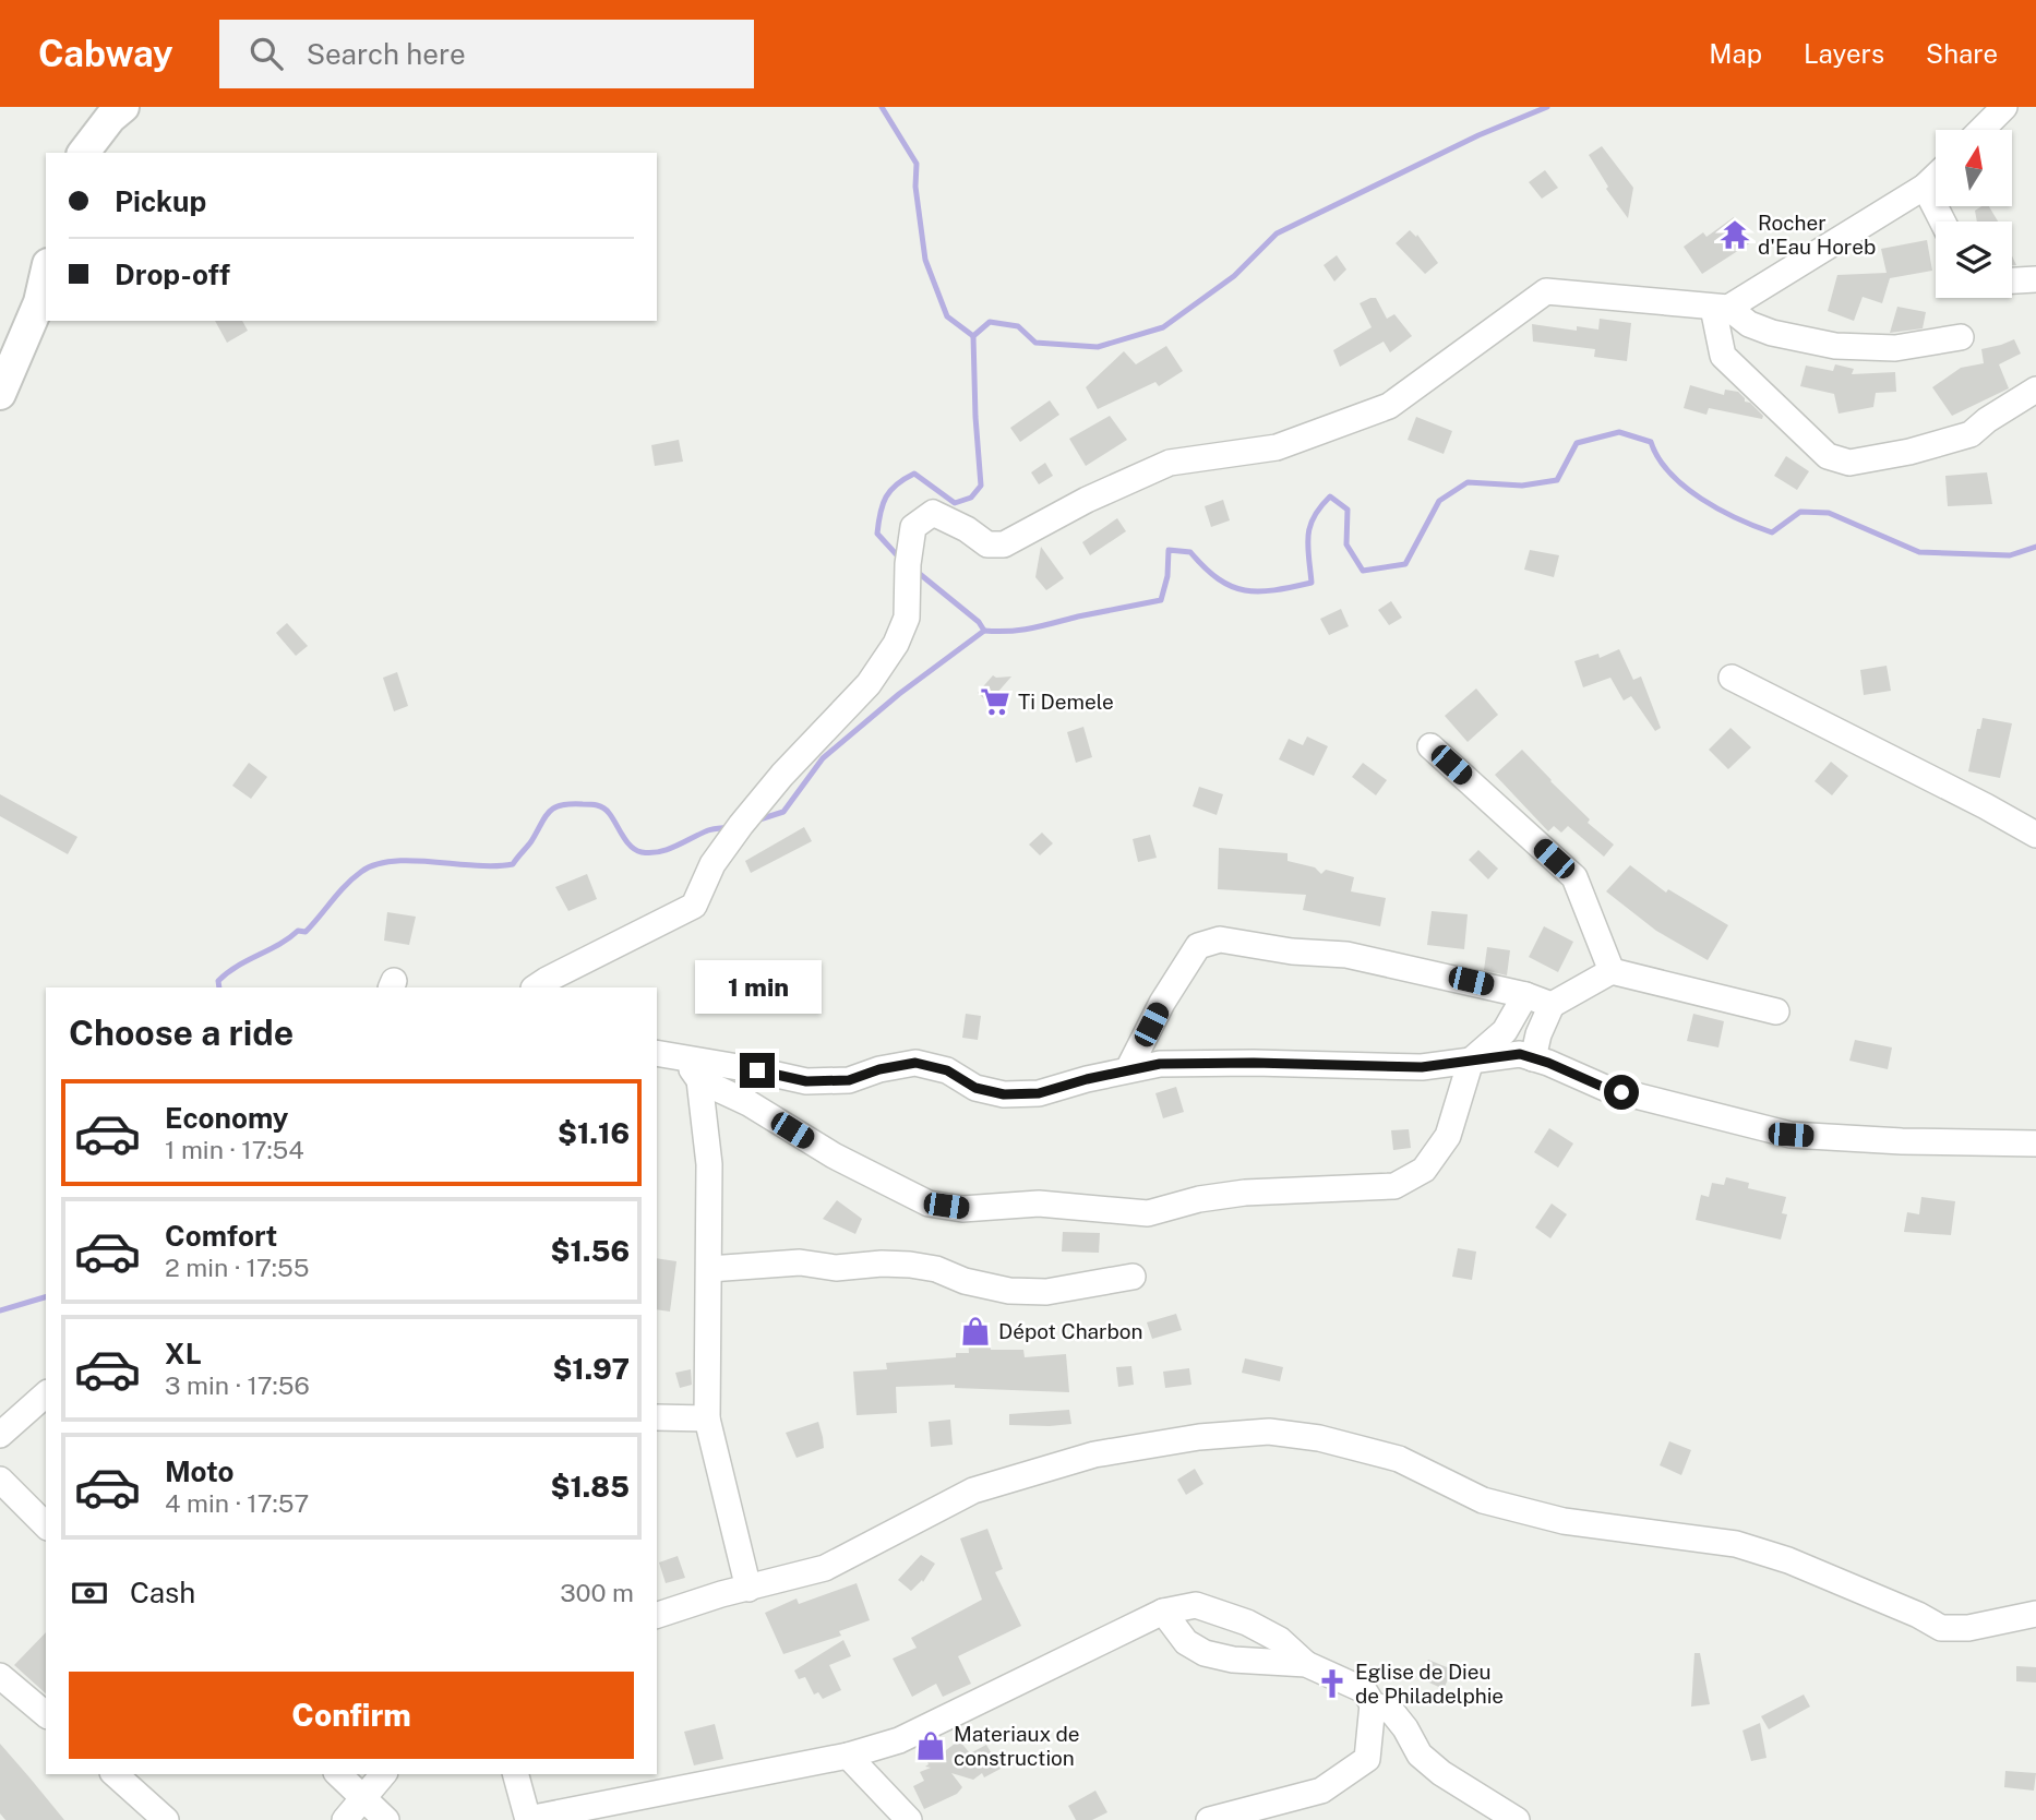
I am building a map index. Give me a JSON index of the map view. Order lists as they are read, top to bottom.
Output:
{
  "places": {
    "temple": ["Rocher d'Eau Horeb"],
    "supermarket": ["Ti Demele"],
    "shop": ["Dépot Charbon", "Materiaux de construction"],
    "church": ["Eglise de Dieu de Philadelphie"]
  },
  "north": "top",
  "page": {
    "header": "Cabway",
    "search": "Search here",
    "nav": ["Map", "Layers", "Share"],
    "banner": ["Pickup", "Drop-off"],
    "bubble": "1 min",
    "heading": "Choose a ride",
    "list": [
      {
        "name": "Economy",
        "note": "1 min · 17:54",
        "value": "$1.16"
      },
      {
        "name": "Comfort",
        "note": "2 min · 17:55",
        "value": "$1.56"
      },
      {
        "name": "XL",
        "note": "3 min · 17:56",
        "value": "$1.97"
      },
      {
        "name": "Moto",
        "note": "4 min · 17:57",
        "value": "$1.85"
      }
    ],
    "pay": ["Cash", "300 m"],
    "buttons": "Confirm"
  }
}
